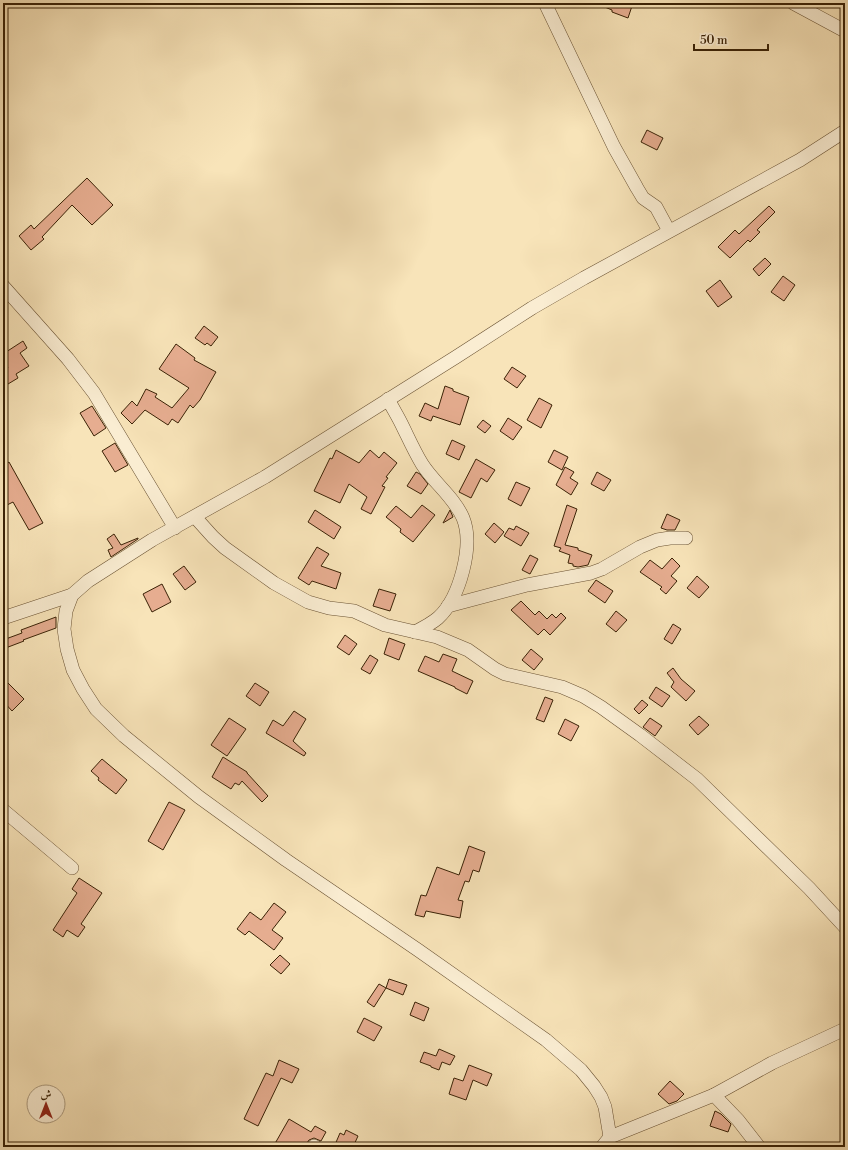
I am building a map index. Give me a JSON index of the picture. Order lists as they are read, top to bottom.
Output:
{
  "scale_bar": "50 m",
  "north": "top"
}
